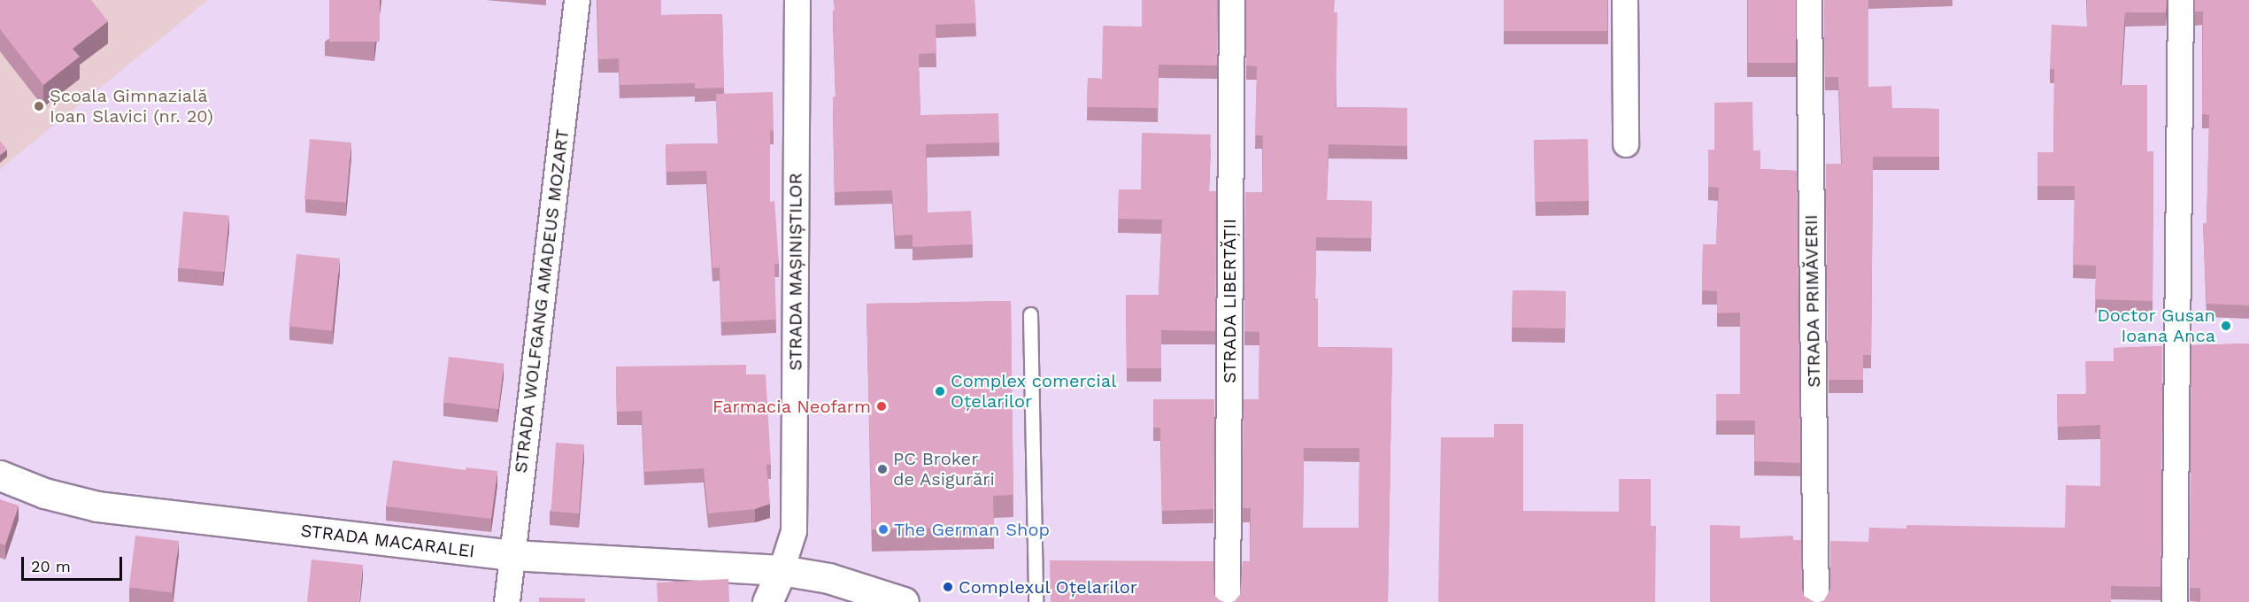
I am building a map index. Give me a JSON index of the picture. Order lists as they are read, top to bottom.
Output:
{
  "streets": {
    "street": [
      "STRADA MAȘINIȘTILOR",
      "STRADA WOLFGANG AMADEUS MOZART",
      "STRADA LIBERTĂȚII",
      "STRADA PRIMĂVERII",
      "STRADA MACARALEI"
    ]
  },
  "crossings": [
    ["STRADA MAȘINIȘTILOR", "STRADA MACARALEI"],
    ["STRADA WOLFGANG AMADEUS MOZART", "STRADA MACARALEI"]
  ],
  "places": [
    "Școala Gimnazială Ioan Slavici (nr. 20)",
    "Doctor Gusan Ioana Anca",
    "Complex comercial Oțelarilor",
    "Farmacia Neofarm",
    "PC Broker de Asigurări",
    "The German Shop",
    "Complexul Oțelarilor"
  ],
  "scale_bar": "20 m"
}
